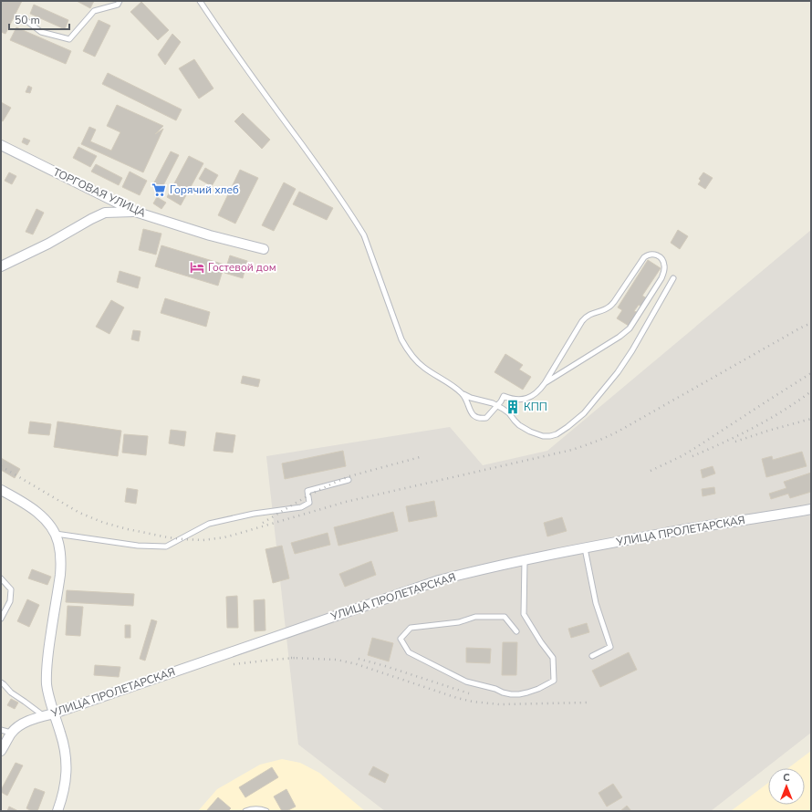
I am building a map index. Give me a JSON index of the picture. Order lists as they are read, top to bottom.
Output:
{
  "streets": {
    "street": ["ТОРГОВАЯ УЛИЦА", "УЛИЦА ПРОЛЕТАРСКАЯ"]
  },
  "places": {
    "supermarket": ["Горячий хлеб"],
    "hotel": ["Гостевой дом"],
    "building": ["КПП"]
  },
  "scale_bar": "50 m",
  "north": "top"
}
